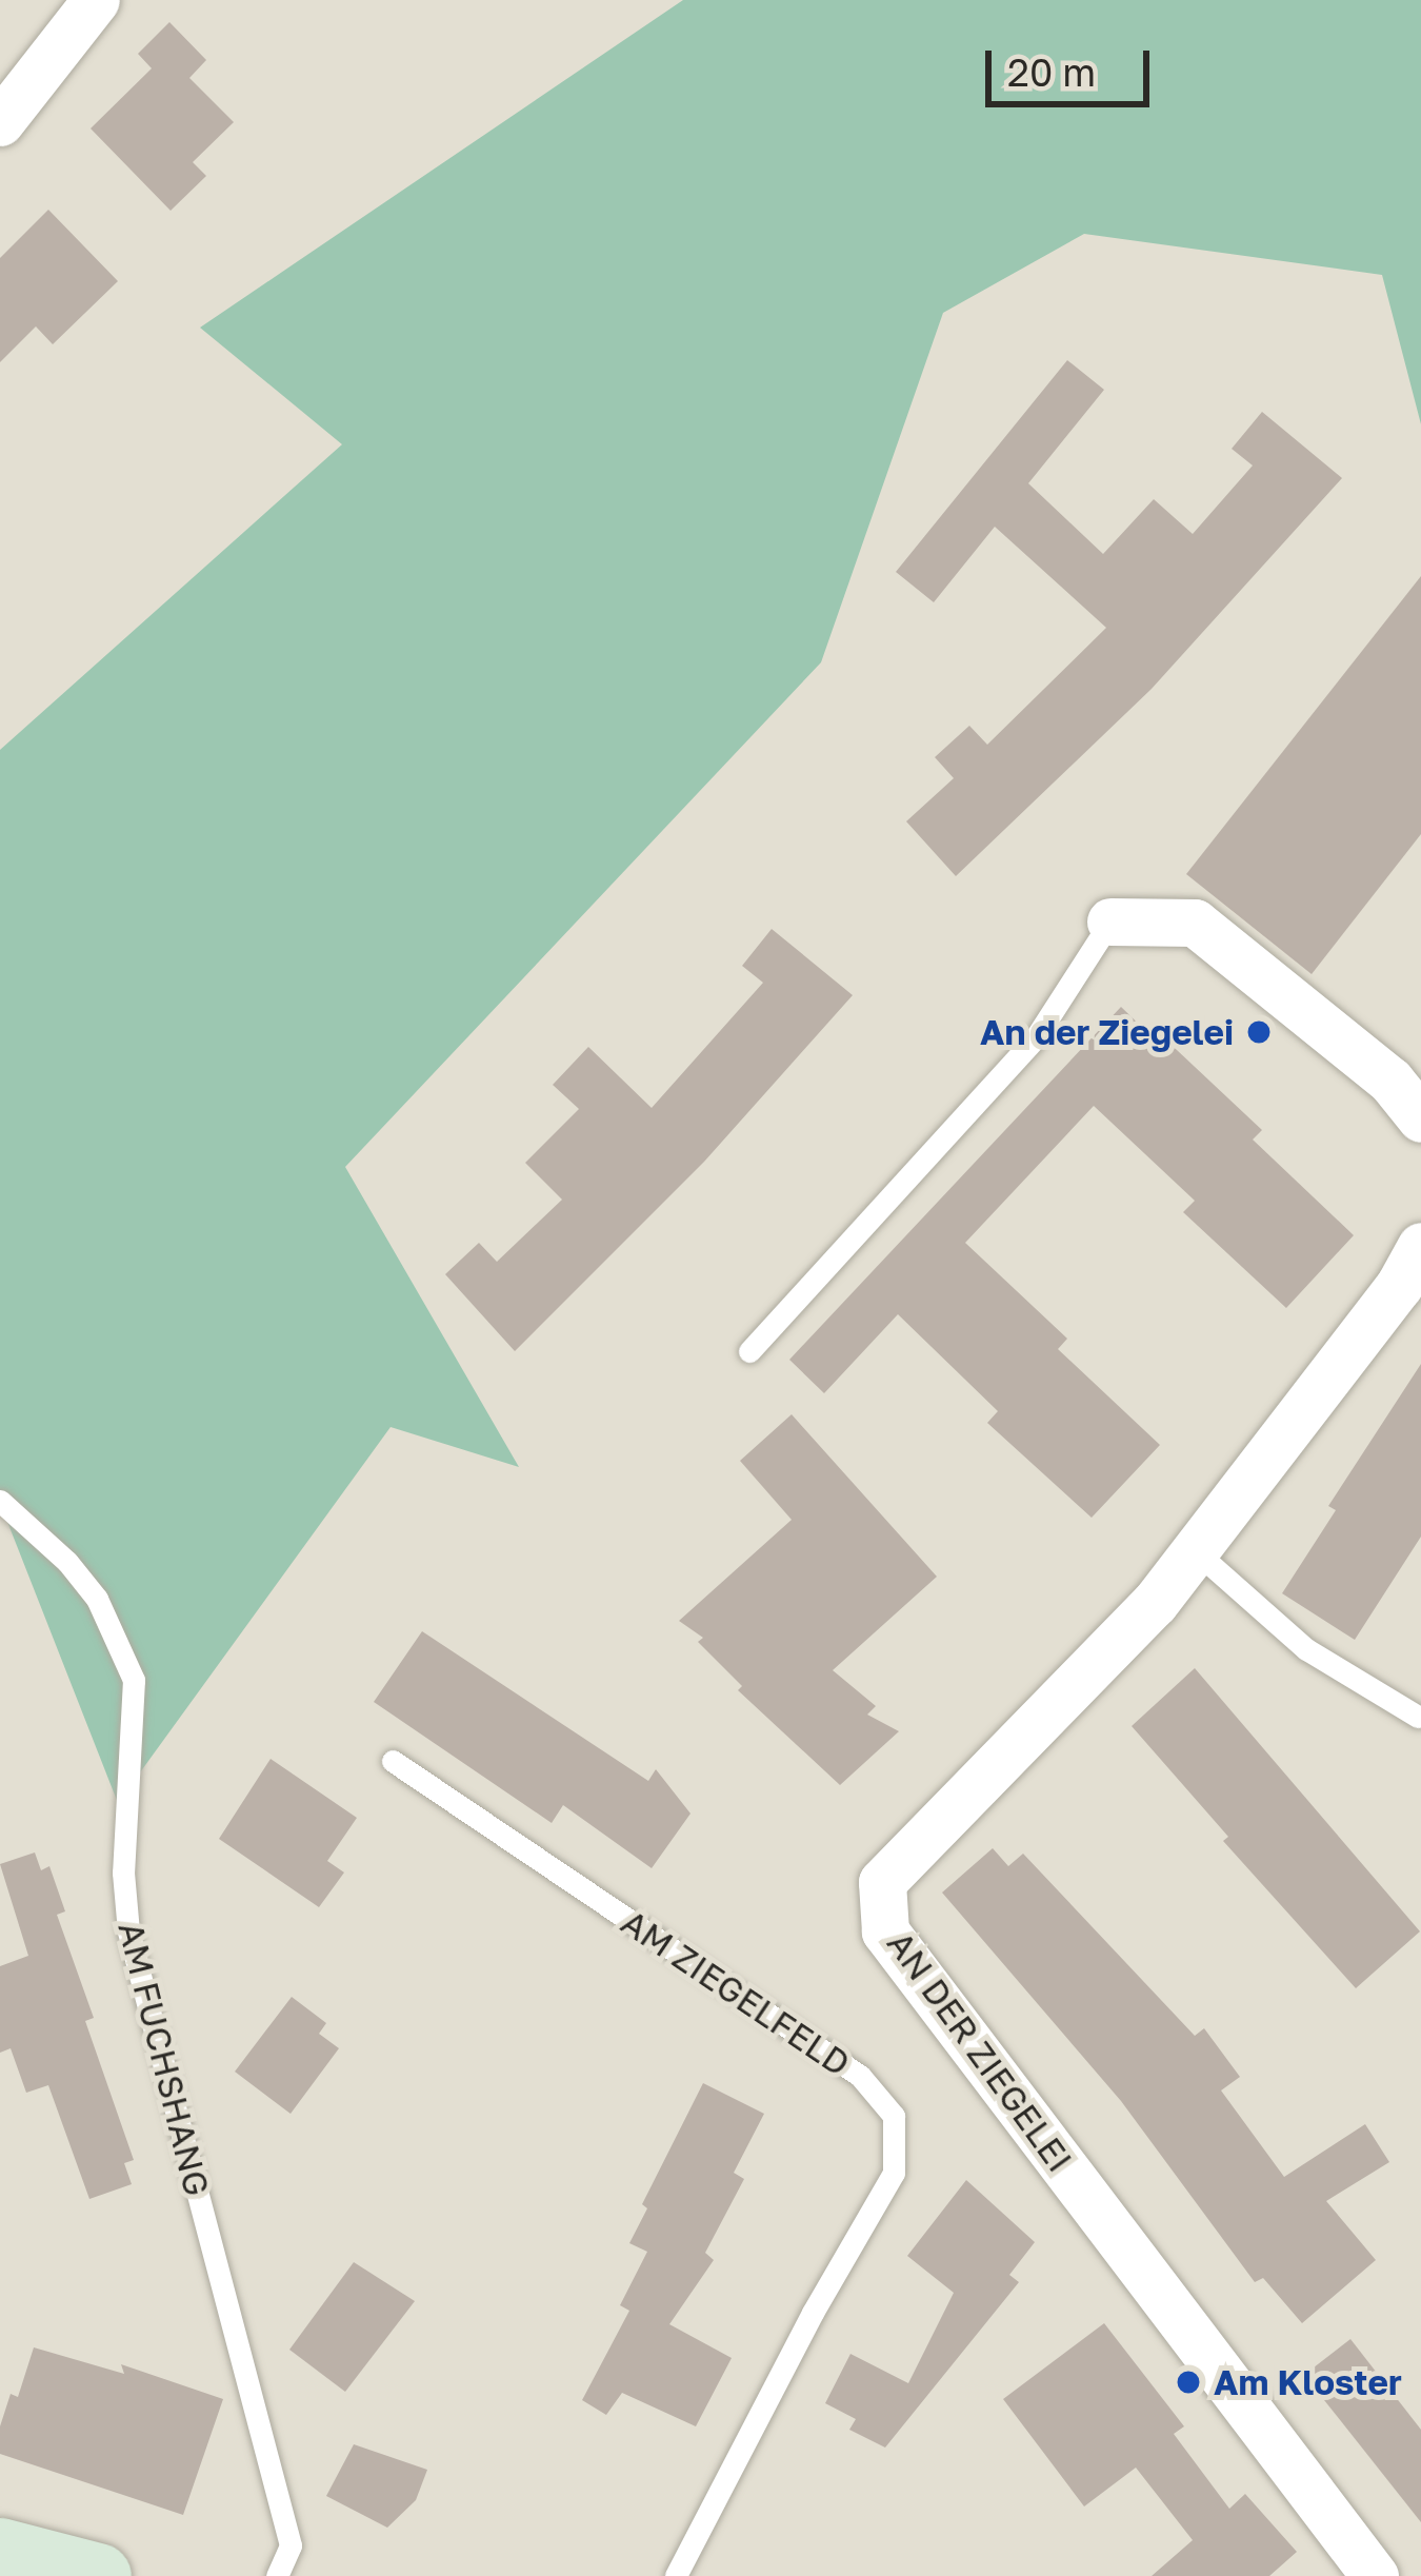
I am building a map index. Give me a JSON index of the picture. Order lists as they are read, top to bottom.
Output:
{
  "streets": {
    "street": ["AN DER ZIEGELEI"],
    "lane": ["AM ZIEGELFELD", "AM FUCHSHANG"]
  },
  "places": ["An der Ziegelei", "Am Kloster"],
  "scale_bar": "20 m"
}
